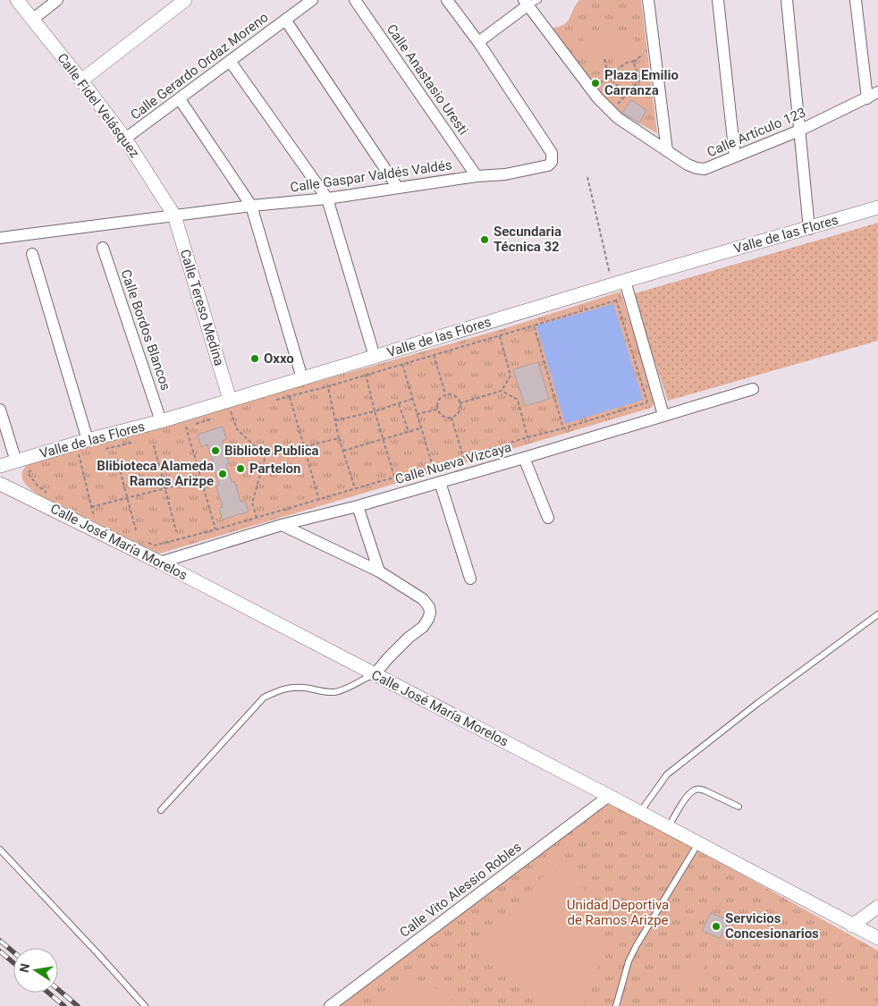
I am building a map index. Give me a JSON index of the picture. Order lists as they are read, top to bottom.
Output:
{
  "streets": {
    "street": [
      "Calle Gerardo Ordaz Moreno",
      "Calle Anastasio Uresti",
      "Calle Fidel Velásquez",
      "Calle Artículo 123",
      "Calle Gaspar Valdés Valdés",
      "Valle de las Flores",
      "Calle Tereso Medina",
      "Calle Bordos Blancos",
      "Calle Nueva Vizcaya",
      "Calle José María Morelos",
      "Calle Vito Alessio Robles"
    ]
  },
  "crossings": [
    ["Calle Gerardo Ordaz Moreno", "Calle Fidel Velásquez"],
    ["Calle Anastasio Uresti", "Calle Gaspar Valdés Valdés"],
    ["Calle Fidel Velásquez", "Calle Gaspar Valdés Valdés"],
    ["Calle Fidel Velásquez", "Calle Tereso Medina"],
    ["Calle Gaspar Valdés Valdés", "Calle Tereso Medina"],
    ["Valle de las Flores", "Calle Tereso Medina"],
    ["Valle de las Flores", "Calle Bordos Blancos"],
    ["Calle Nueva Vizcaya", "Calle José María Morelos"],
    ["Calle José María Morelos", "Calle Vito Alessio Robles"]
  ],
  "parks": ["Unidad Deportiva de Ramos Arizpe"],
  "places": [
    "Plaza Emilio Carranza",
    "Secundaria Técnica 32",
    "Oxxo",
    "Bibliote Publica",
    "Partelon",
    "Blibioteca Alameda Ramos Arizpe",
    "Servicios Concesionarios"
  ],
  "north": "left"
}
